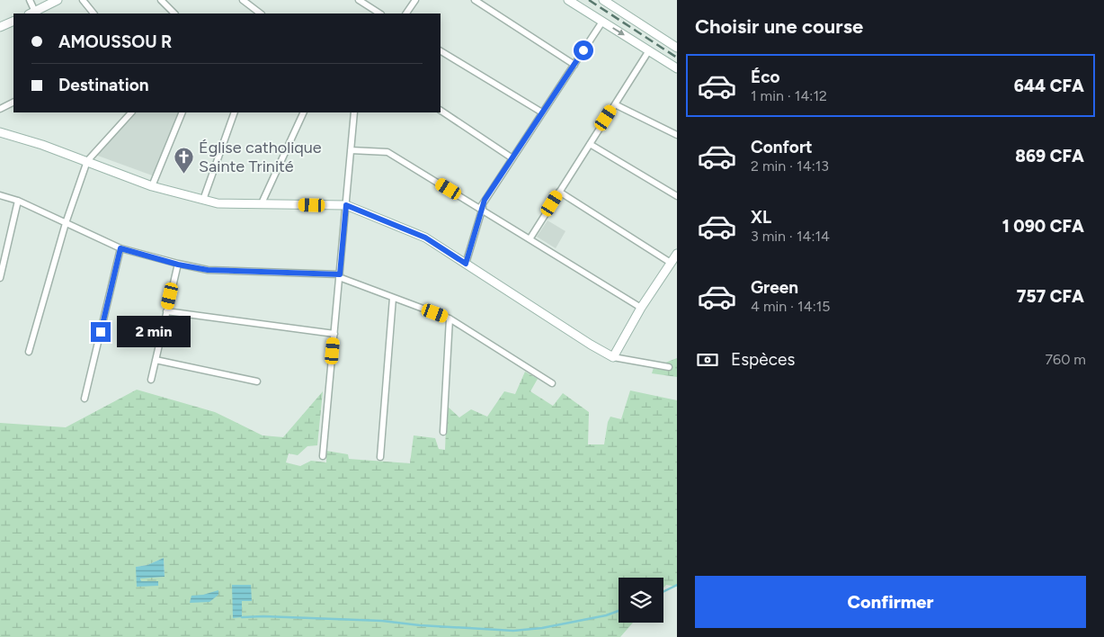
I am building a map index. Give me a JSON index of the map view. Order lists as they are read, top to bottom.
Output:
{
  "places": {
    "church": ["Église catholique Sainte Trinité"]
  },
  "page": {
    "heading": "Choisir une course",
    "banner": ["AMOUSSOU R", "Destination"],
    "list": [
      {
        "name": "Éco",
        "note": "1 min · 14:12",
        "value": "644 CFA"
      },
      {
        "name": "Confort",
        "note": "2 min · 14:13",
        "value": "869 CFA"
      },
      {
        "name": "XL",
        "note": "3 min · 14:14",
        "value": "1 090 CFA"
      },
      {
        "name": "Green",
        "note": "4 min · 14:15",
        "value": "757 CFA"
      }
    ],
    "bubble": "2 min",
    "pay": ["Espèces", "760 m"],
    "buttons": "Confirmer"
  }
}
